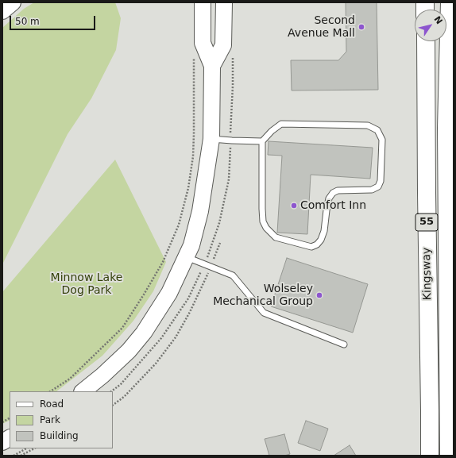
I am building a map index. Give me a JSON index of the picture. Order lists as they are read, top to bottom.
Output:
{
  "streets": {
    "main road": ["55", "Kingsway"]
  },
  "parks": ["Minnow Lake Dog Park"],
  "places": ["Second Avenue Mall", "Comfort Inn", "Wolseley Mechanical Group"],
  "legend": ["Road", "Park", "Building"],
  "scale_bar": "50 m",
  "north": "top right"
}
